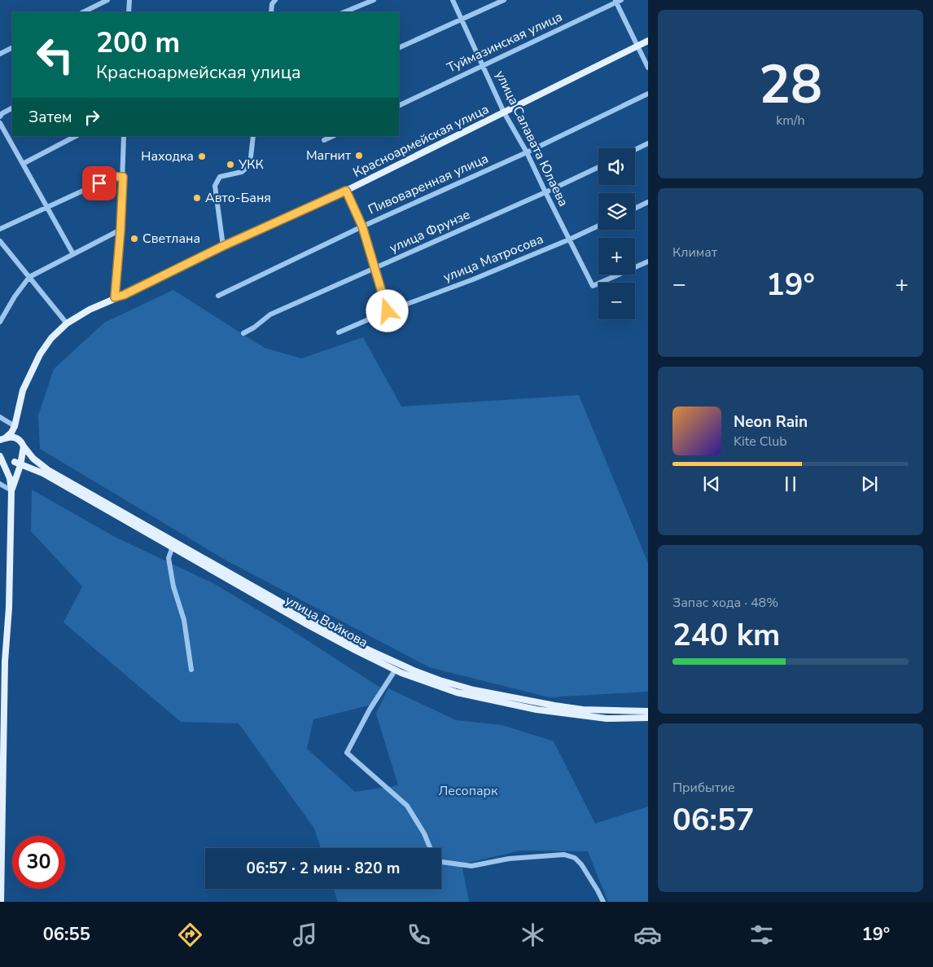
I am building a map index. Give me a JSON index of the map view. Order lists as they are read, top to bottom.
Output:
{
  "streets": {
    "main road": ["Красноармейская улица", "улица Войкова"],
    "street": [
      "Туймазинская улица",
      "улица Салавата Юлаева",
      "Пивоваренная улица",
      "улица Фрунзе",
      "улица Матросова"
    ]
  },
  "crossings": [
    ["Туймазинская улица", "улица Салавата Юлаева"],
    ["улица Салавата Юлаева", "Красноармейская улица"],
    ["улица Салавата Юлаева", "Пивоваренная улица"],
    ["улица Салавата Юлаева", "улица Фрунзе"],
    ["улица Салавата Юлаева", "улица Матросова"],
    ["Красноармейская улица", "улица Войкова"]
  ],
  "parks": ["Лесопарк"],
  "places": [
    "Магнит",
    "Находка",
    "УКК",
    "Авто-Баня",
    "Светлана"
  ],
  "page": {
    "tile": [
      ["28", "km/h"],
      "Климат",
      ["Запас хода · 48%", "240 km"],
      ["Прибытие", "06:57"]
    ],
    "turn": ["200 m", "Красноармейская улица"],
    "then": "Затем",
    "map_buttons": ["+", "−"],
    "heat": ["−", "19°", "+"],
    "song": ["Neon Rain", "Kite Club"],
    "limit": "30",
    "trip": "06:57 · 2 мин · 820 m",
    "tabs": ["06:55", "19°"]
  }
}
